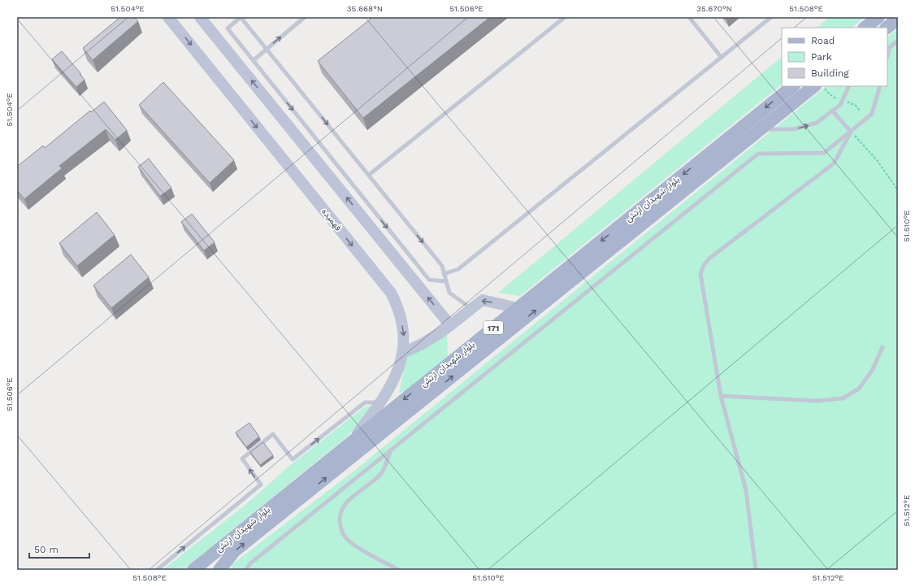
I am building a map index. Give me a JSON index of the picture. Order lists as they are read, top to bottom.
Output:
{
  "streets": {
    "main road": ["بلوار شهیدان ارتش", "فهمیده", "171"]
  },
  "crossings": [
    ["بلوار شهیدان ارتش", "فهمیده"]
  ],
  "legend": ["Road", "Park", "Building"],
  "scale_bar": "50 m",
  "coordinates": [
    "51.504°E",
    "35.668°N",
    "51.506°E",
    "35.670°N",
    "51.508°E",
    "51.510°E",
    "51.512°E"
  ]
}
